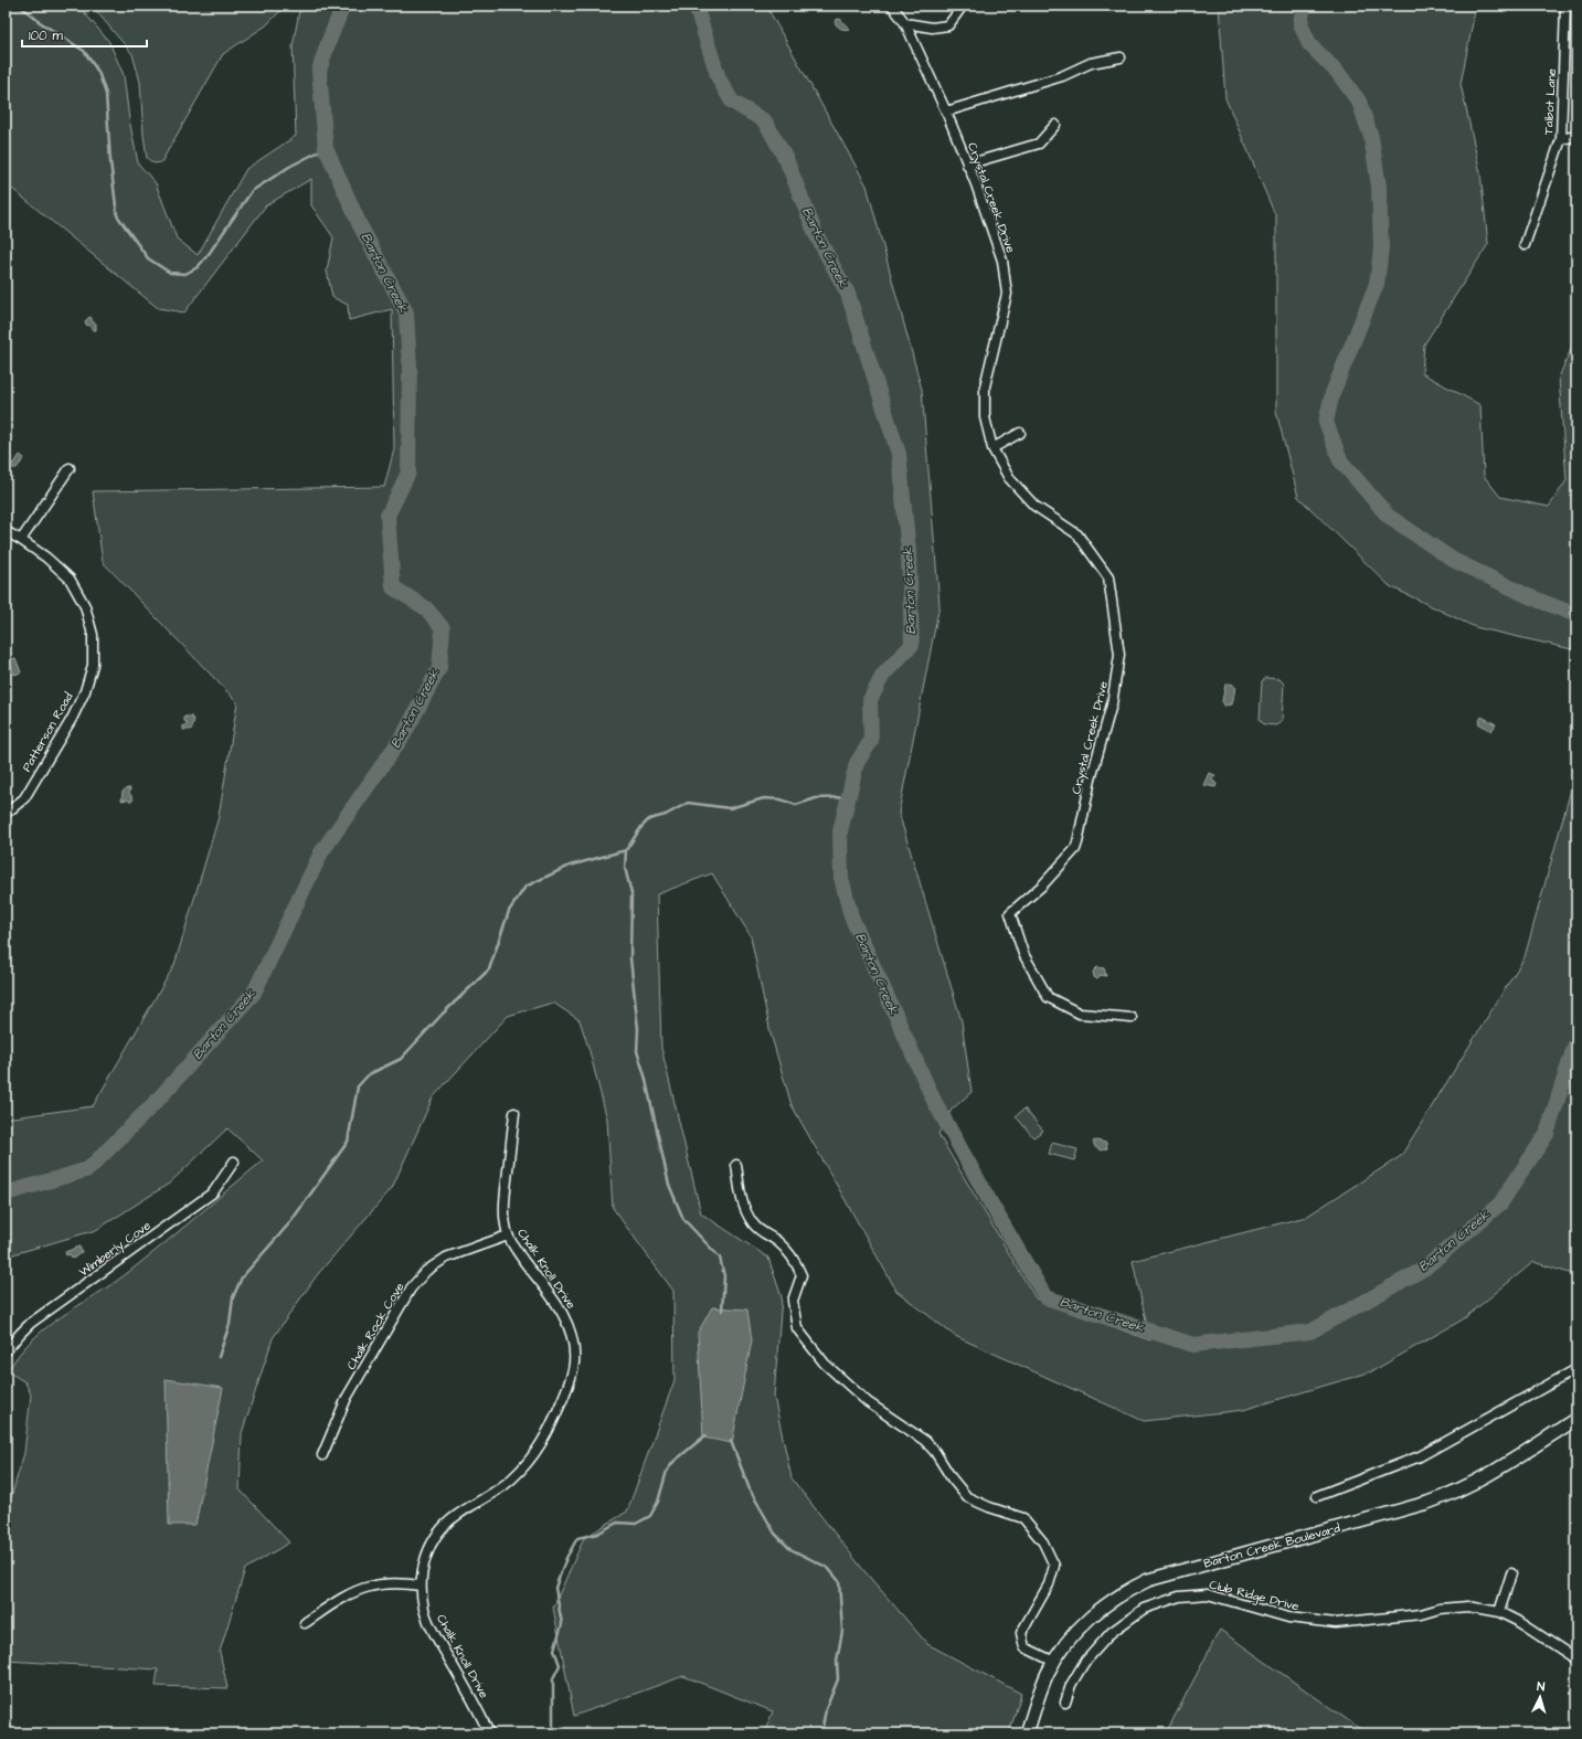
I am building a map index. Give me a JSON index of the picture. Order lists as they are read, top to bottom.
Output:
{
  "streets": {
    "street": [
      "Talbot Lane",
      "Crystal Creek Drive",
      "Patterson Road",
      "Wimberly Cove",
      "Chalk Knoll Drive",
      "Chalk Rock Cove",
      "Barton Creek Boulevard",
      "Club Ridge Drive"
    ]
  },
  "crossings": [
    ["Chalk Knoll Drive", "Chalk Rock Cove"]
  ],
  "water": ["Barton Creek"],
  "scale_bar": "100 m",
  "north": "top"
}
